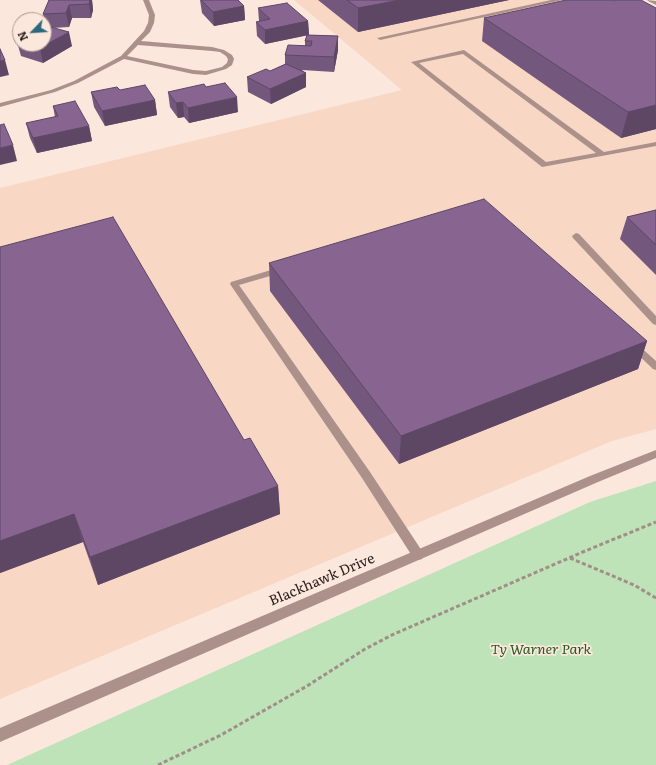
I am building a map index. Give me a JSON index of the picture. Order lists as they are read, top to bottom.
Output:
{
  "streets": {
    "street": ["Blackhawk Drive"]
  },
  "parks": ["Ty Warner Park"],
  "north": "bottom left"
}
